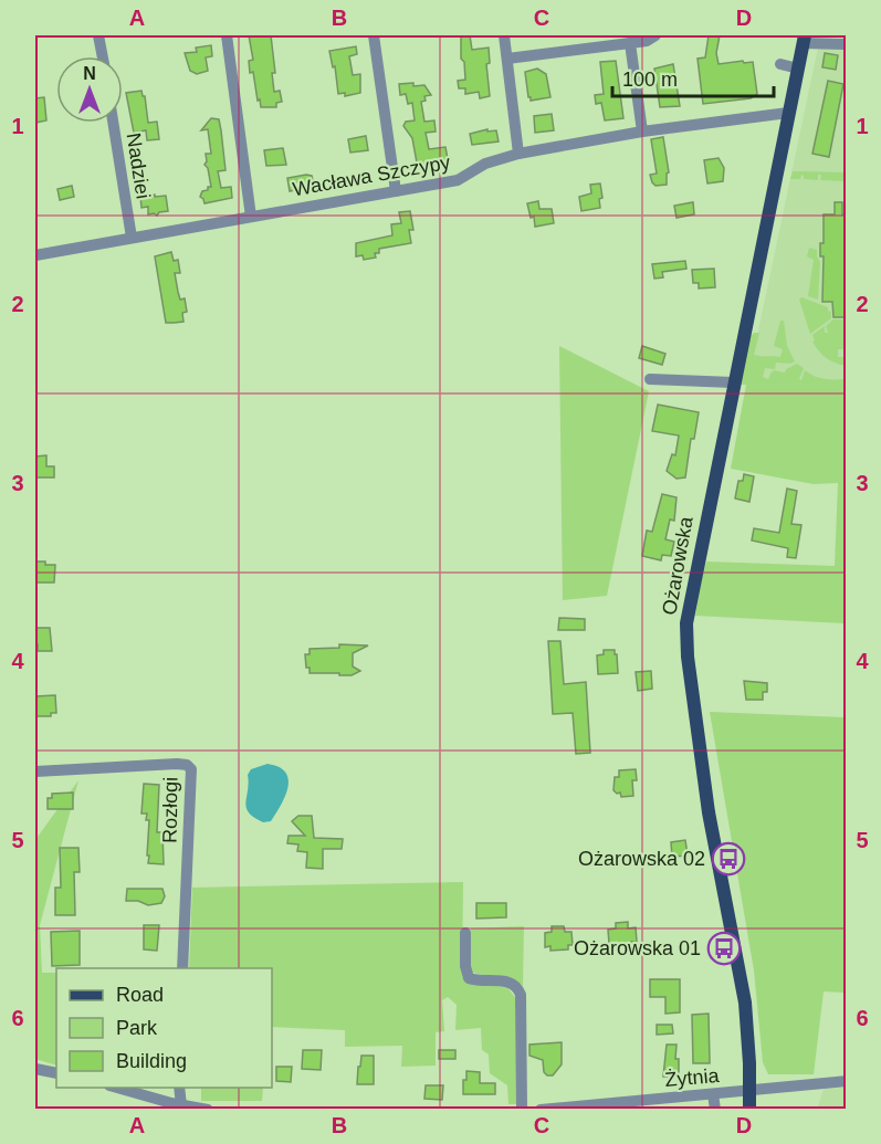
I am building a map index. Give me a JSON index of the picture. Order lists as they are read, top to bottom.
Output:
{
  "streets": {
    "main road": ["Ożarowska"],
    "street": [
      "Nadziei",
      "Wacława Szczypy",
      "Rozłogi",
      "Żytnia"
    ]
  },
  "crossings": [
    ["Nadziei", "Wacława Szczypy"],
    ["Wacława Szczypy", "Ożarowska"],
    ["Ożarowska", "Żytnia"]
  ],
  "places": {
    "bus stop": ["Ożarowska 02", "Ożarowska 01"]
  },
  "legend": ["Road", "Park", "Building"],
  "scale_bar": "100 m",
  "north": "top",
  "grid": {
    "columns": [
      "A",
      "B",
      "C",
      "D"
    ],
    "rows": [
      "1",
      "2",
      "3",
      "4",
      "5",
      "6"
    ]
  }
}
